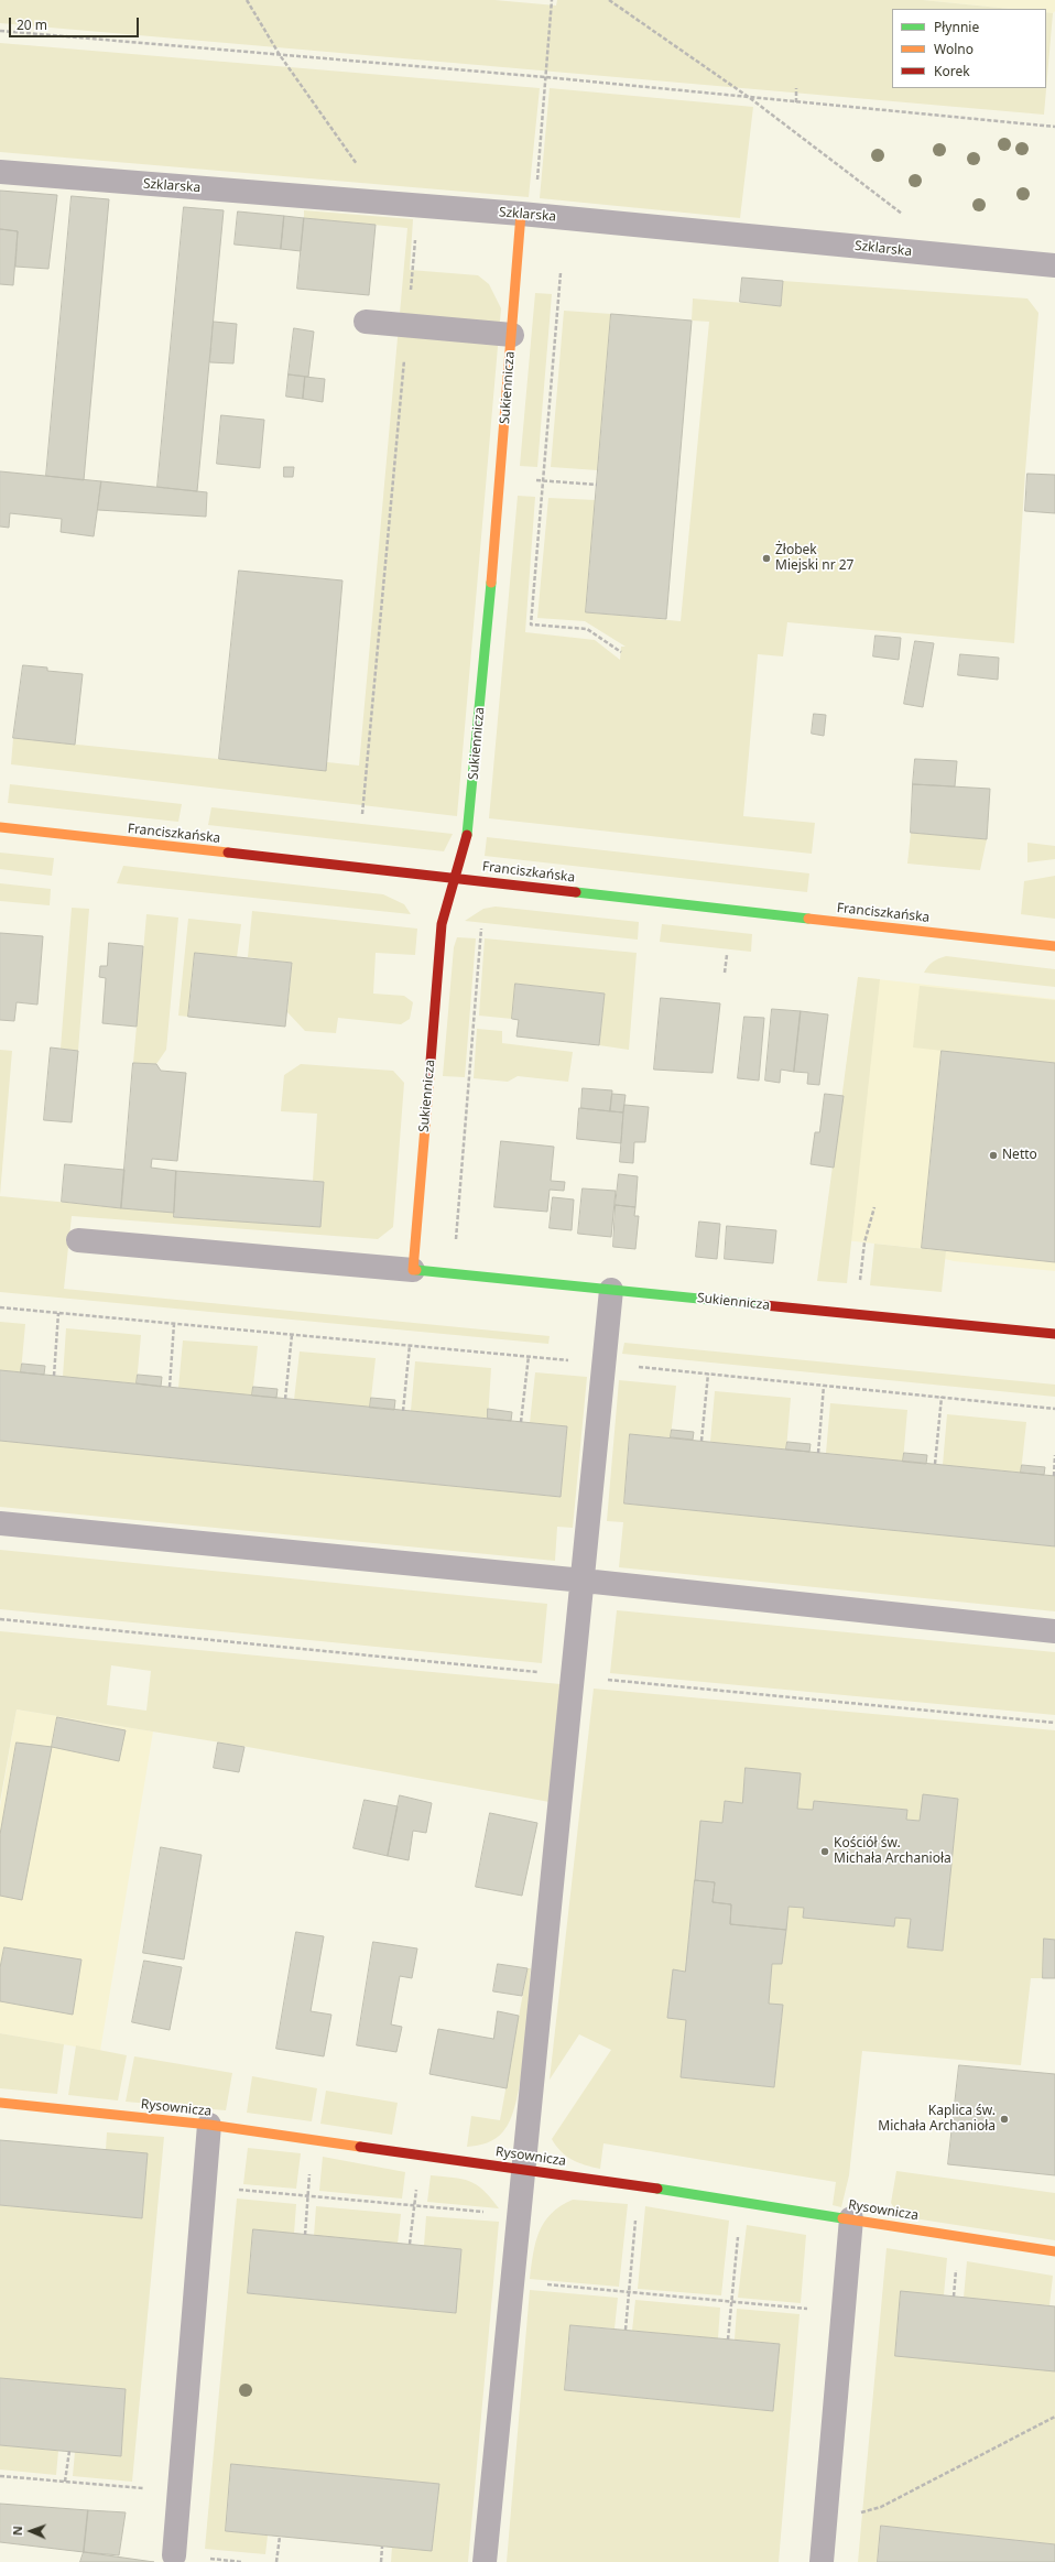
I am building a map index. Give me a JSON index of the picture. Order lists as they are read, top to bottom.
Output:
{
  "streets": {
    "street": [
      "Szklarska",
      "Sukiennicza",
      "Franciszkańska",
      "Rysownicza"
    ]
  },
  "crossings": [
    ["Szklarska", "Sukiennicza"],
    ["Sukiennicza", "Franciszkańska"]
  ],
  "places": [
    "Żłobek Miejski nr 27",
    "Netto",
    "Kościół św. Michała Archanioła",
    "Kaplica św. Michała Archanioła"
  ],
  "legend": ["Płynnie", "Wolno", "Korek"],
  "scale_bar": "20 m",
  "north": "left"
}
